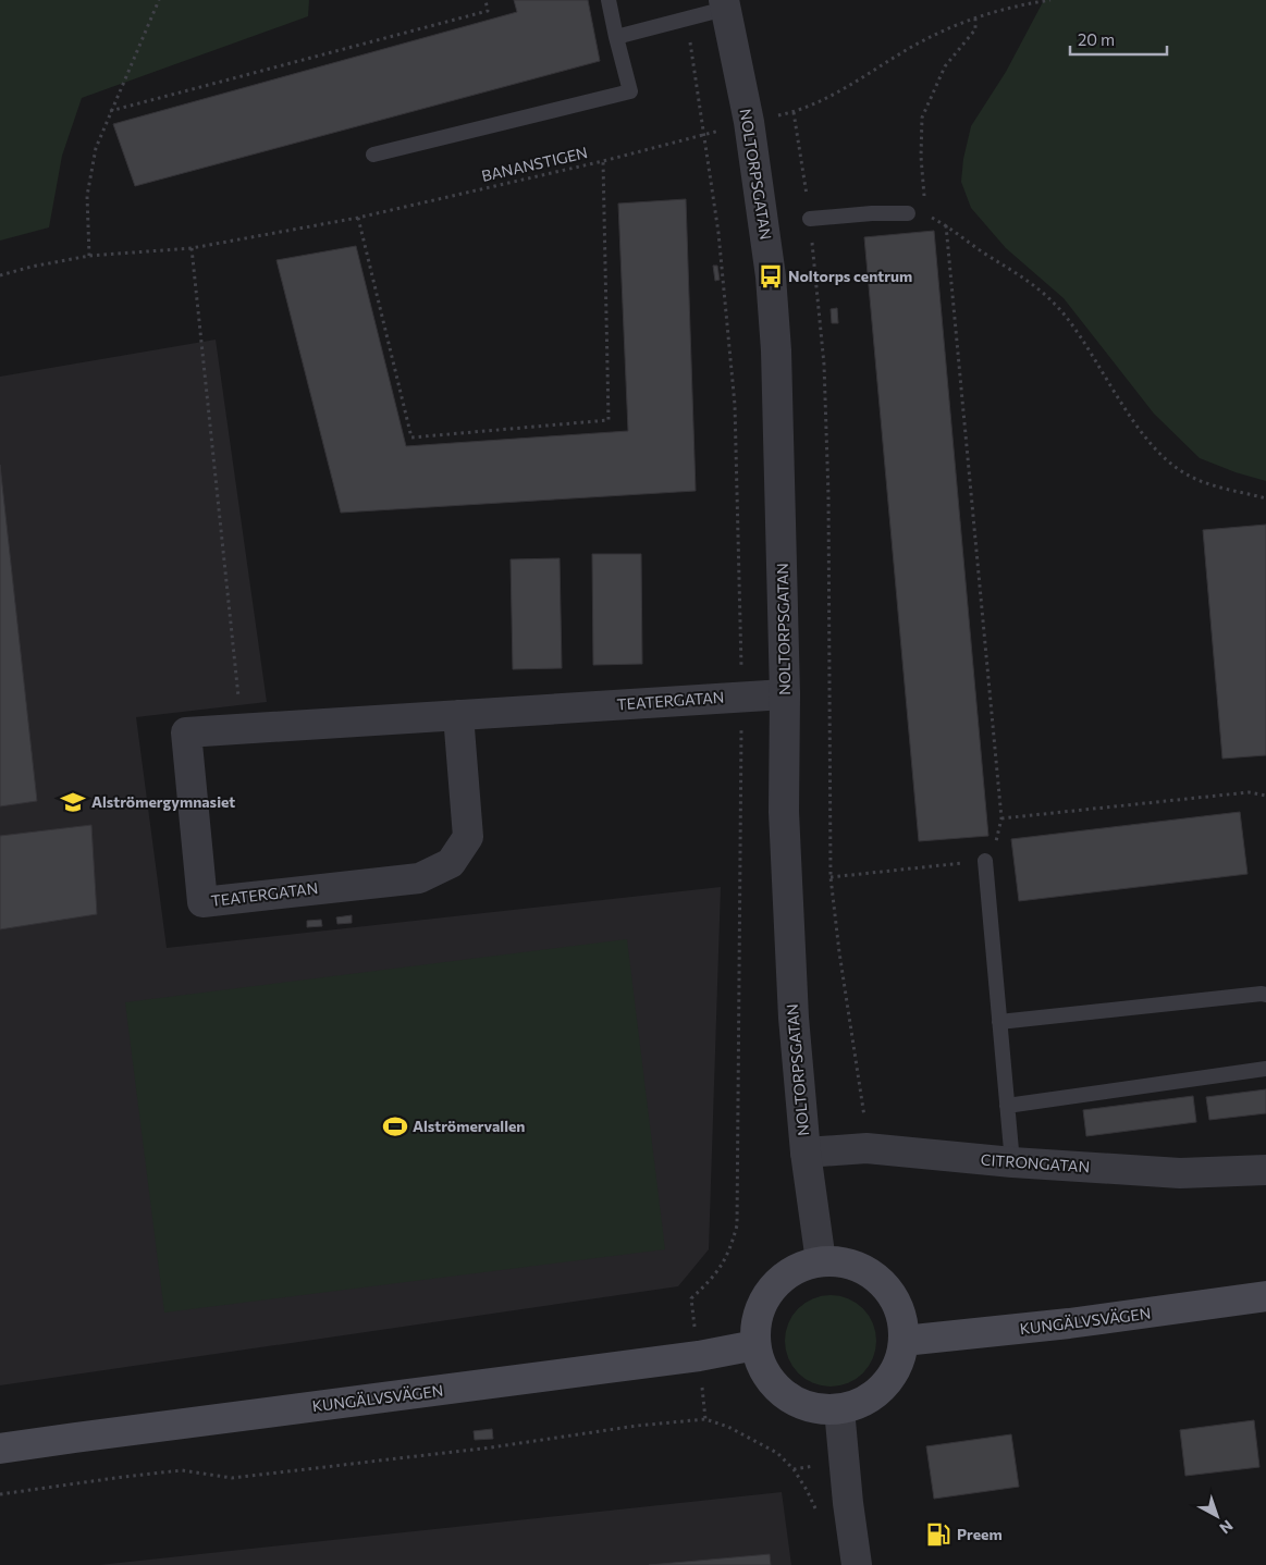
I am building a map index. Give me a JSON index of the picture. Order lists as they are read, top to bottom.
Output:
{
  "streets": {
    "main road": ["KUNGÄLVSVÄGEN"],
    "street": ["NOLTORPSGATAN", "TEATERGATAN", "CITRONGATAN"],
    "path": ["BANANSTIGEN"]
  },
  "crossings": [
    ["BANANSTIGEN", "NOLTORPSGATAN"],
    ["NOLTORPSGATAN", "TEATERGATAN"],
    ["NOLTORPSGATAN", "CITRONGATAN"],
    ["NOLTORPSGATAN", "KUNGÄLVSVÄGEN"]
  ],
  "places": {
    "bus stop": ["Noltorps centrum"],
    "school or university": ["Alströmergymnasiet"],
    "sports": ["Alströmervallen"],
    "fuel station": ["Preem"]
  },
  "scale_bar": "20 m",
  "north": "bottom right"
}
